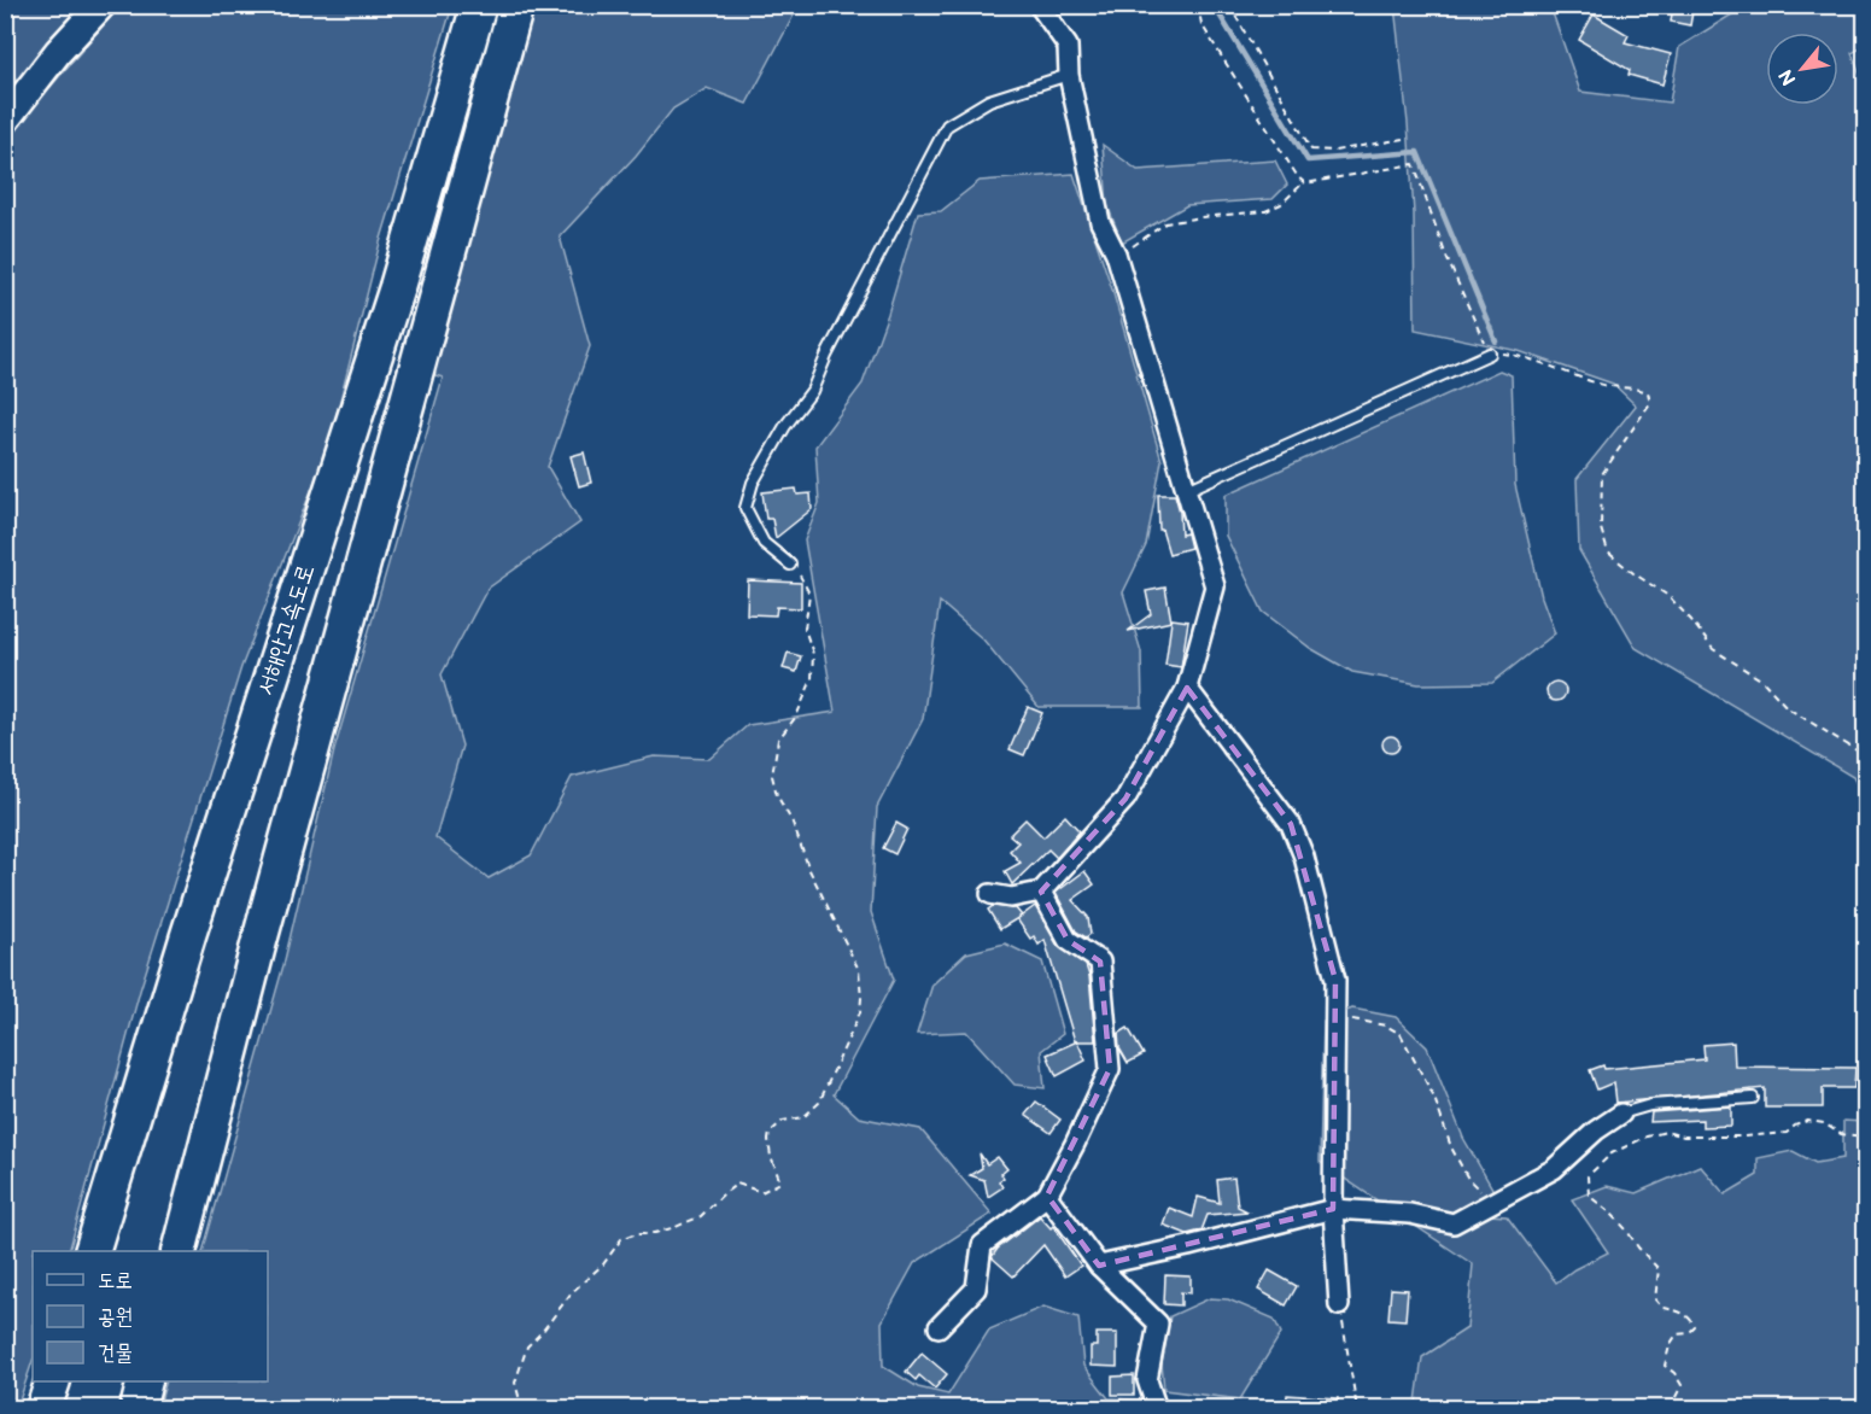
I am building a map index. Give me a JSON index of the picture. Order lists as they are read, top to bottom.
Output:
{
  "streets": {
    "highway": ["서해안고속도로"]
  },
  "legend": ["도로", "공원", "건물"],
  "north": "bottom left"
}
